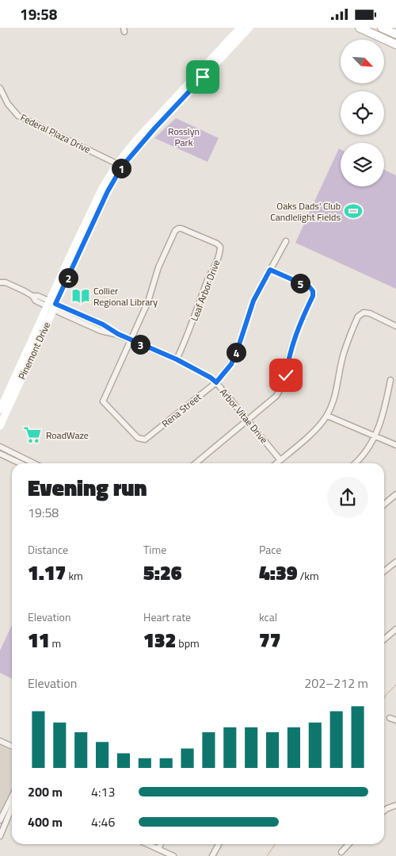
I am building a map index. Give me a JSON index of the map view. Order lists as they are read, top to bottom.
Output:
{
  "streets": {
    "main road": ["Pinemont Drive"],
    "street": [
      "Federal Plaza Drive",
      "Leaf Arbor Drive",
      "Rena Street",
      "Arbor Vitae Drive"
    ]
  },
  "crossings": [
    ["Federal Plaza Drive", "Pinemont Drive"],
    ["Leaf Arbor Drive", "Rena Street"],
    ["Leaf Arbor Drive", "Arbor Vitae Drive"],
    ["Pinemont Drive", "Arbor Vitae Drive"],
    ["Rena Street", "Arbor Vitae Drive"]
  ],
  "parks": ["Rosslyn Park"],
  "places": {
    "sports": ["Oaks Dads' Club Candlelight Fields"],
    "library": ["Collier Regional Library"],
    "supermarket": ["RoadWaze"]
  },
  "north": "bottom right",
  "page": {
    "status": "19:58",
    "pins": [
      "1",
      "2",
      "5",
      "3",
      "4"
    ],
    "heading": ["Evening run", "19:58"],
    "stats": [
      ["Distance", "1.17 km"],
      ["Time", "5:26"],
      ["Pace", "4:39 /km"],
      ["Elevation", "11 m"],
      ["Heart rate", "132 bpm"],
      ["kcal", "77"]
    ],
    "chart": ["Elevation", "202–212 m"],
    "list": [
      {
        "name": "200 m",
        "note": "4:13"
      },
      {
        "name": "400 m",
        "note": "4:46"
      }
    ]
  }
}
